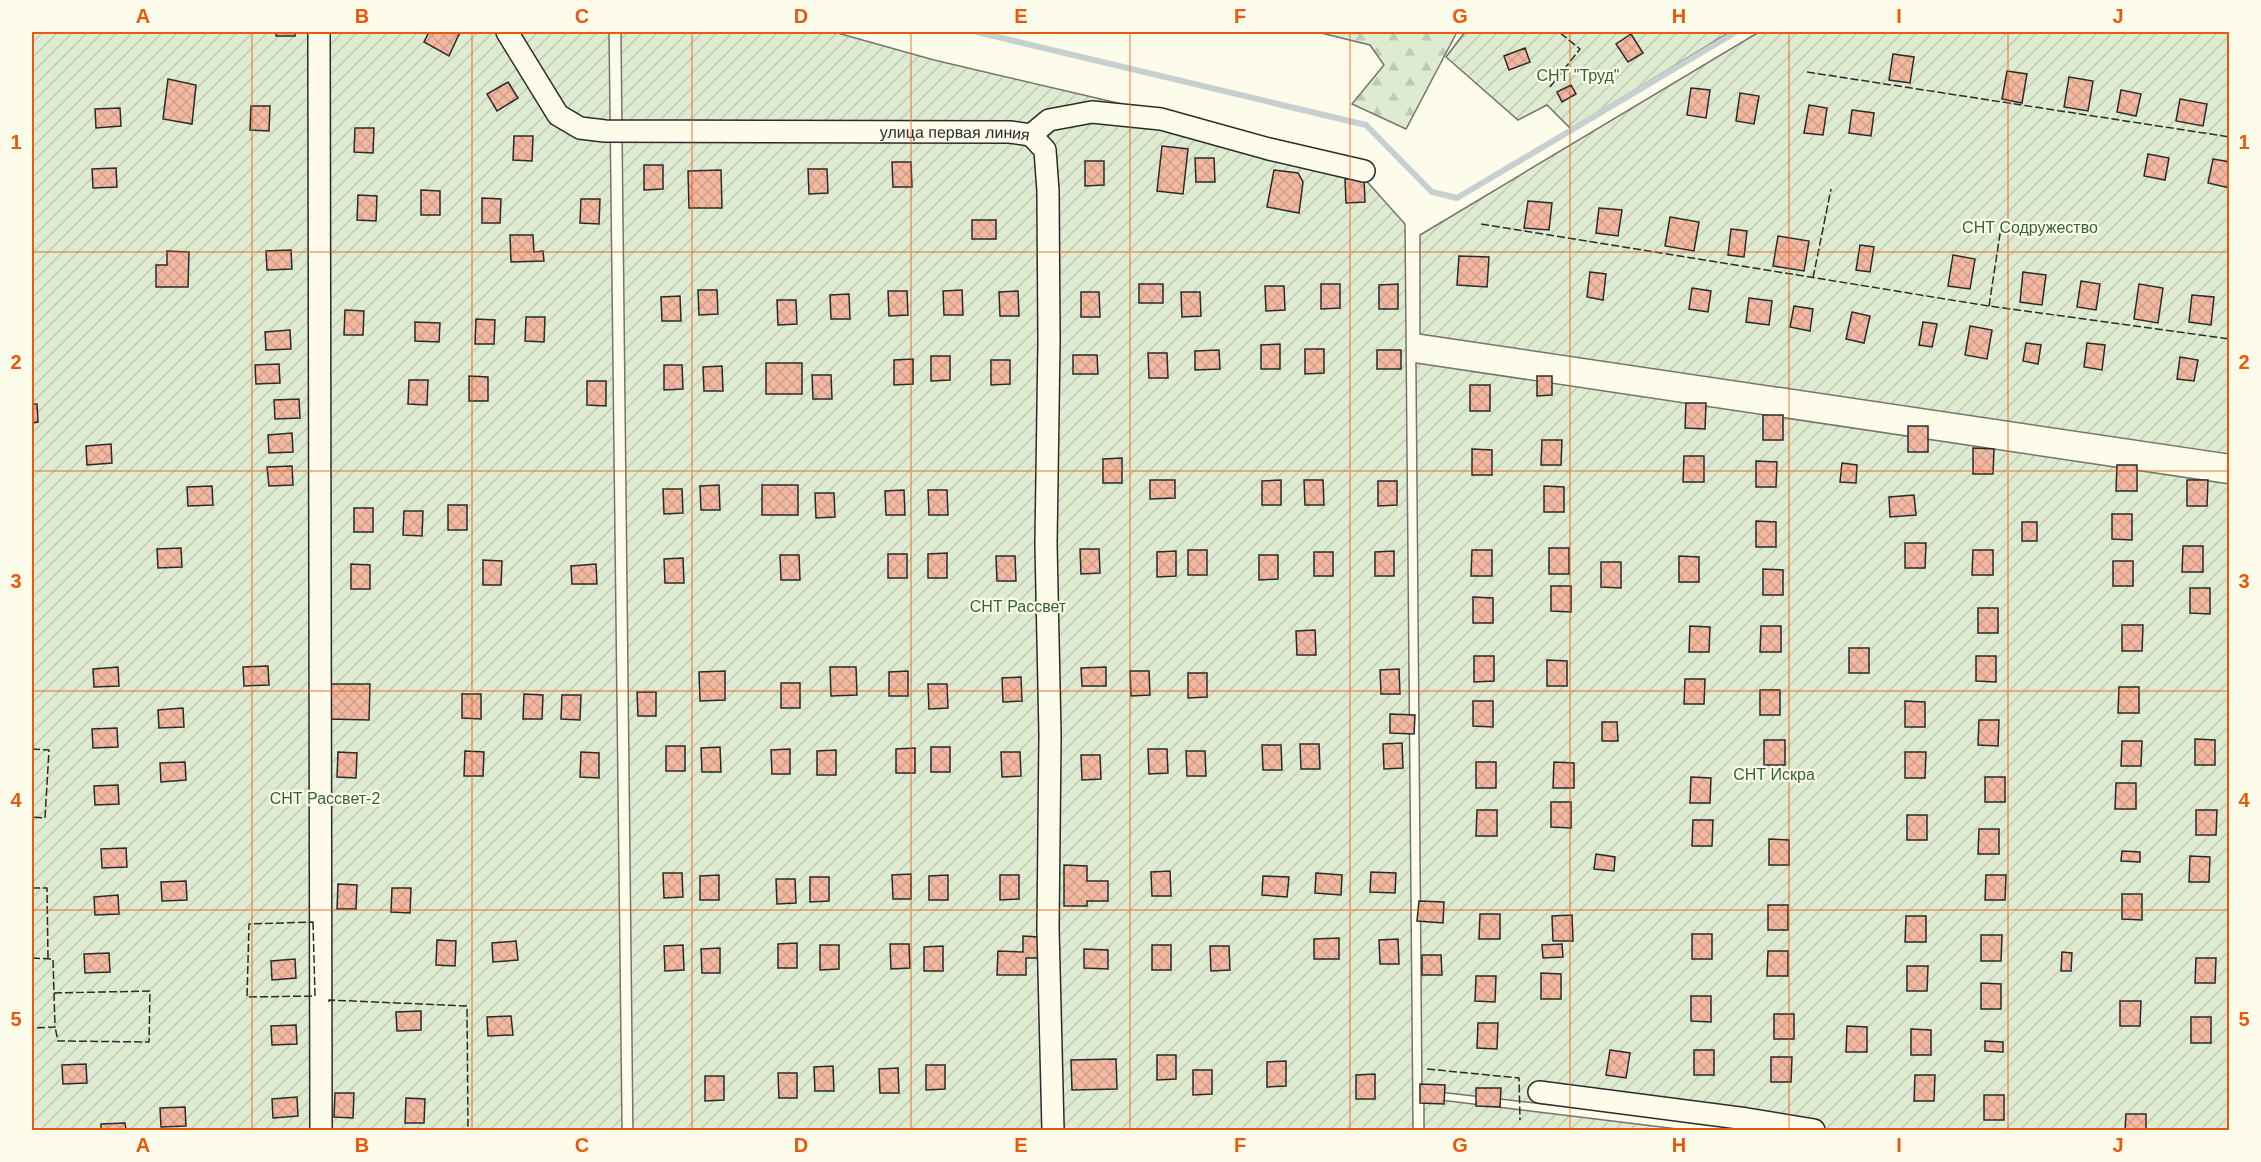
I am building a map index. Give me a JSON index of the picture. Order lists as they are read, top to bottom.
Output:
{
  "streets": {
    "street": ["улица первая линия"]
  },
  "parks": [
    "СНТ \"Труд\"",
    "СНТ Содружество",
    "СНТ Рассвет",
    "СНТ Искра",
    "СНТ Рассвет-2"
  ],
  "grid": {
    "columns": [
      "A",
      "B",
      "C",
      "D",
      "E",
      "F",
      "G",
      "H",
      "I",
      "J"
    ],
    "rows": [
      "1",
      "2",
      "3",
      "4",
      "5"
    ]
  }
}
